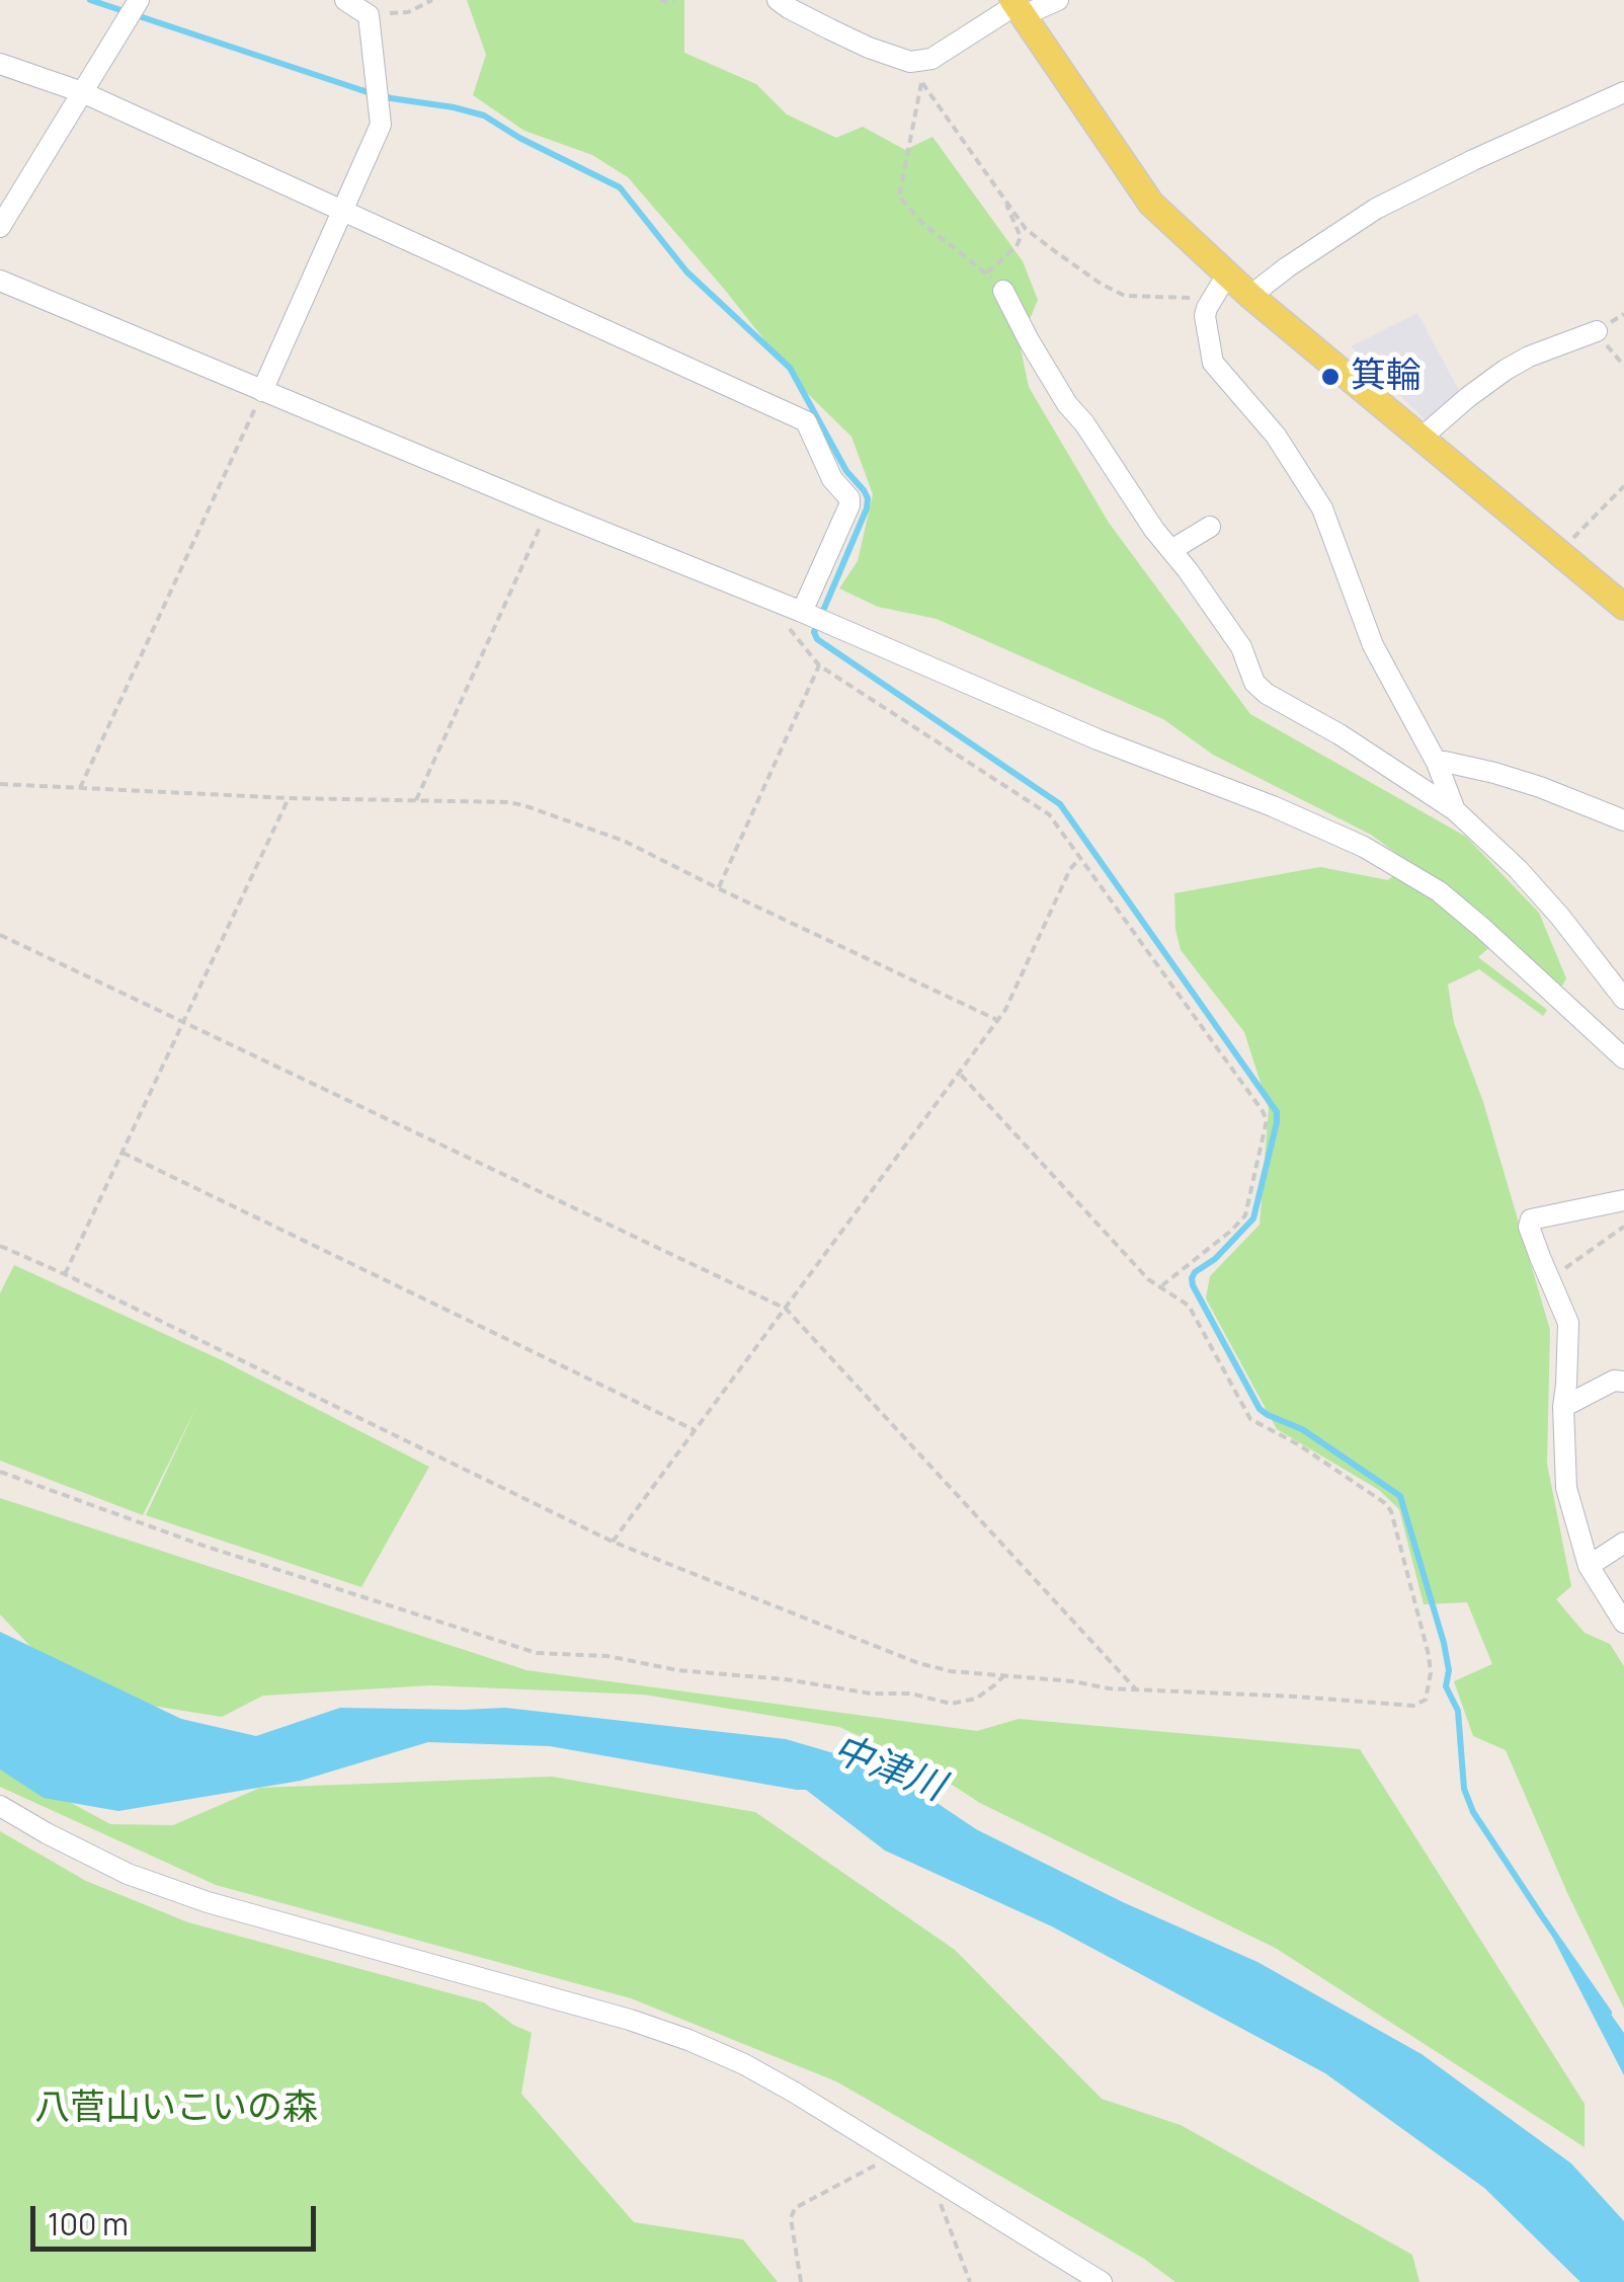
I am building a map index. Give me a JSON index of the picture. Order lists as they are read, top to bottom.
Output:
{
  "water": ["中津川"],
  "parks": ["八菅山いこいの森"],
  "places": ["箕輪"],
  "scale_bar": "100 m"
}
